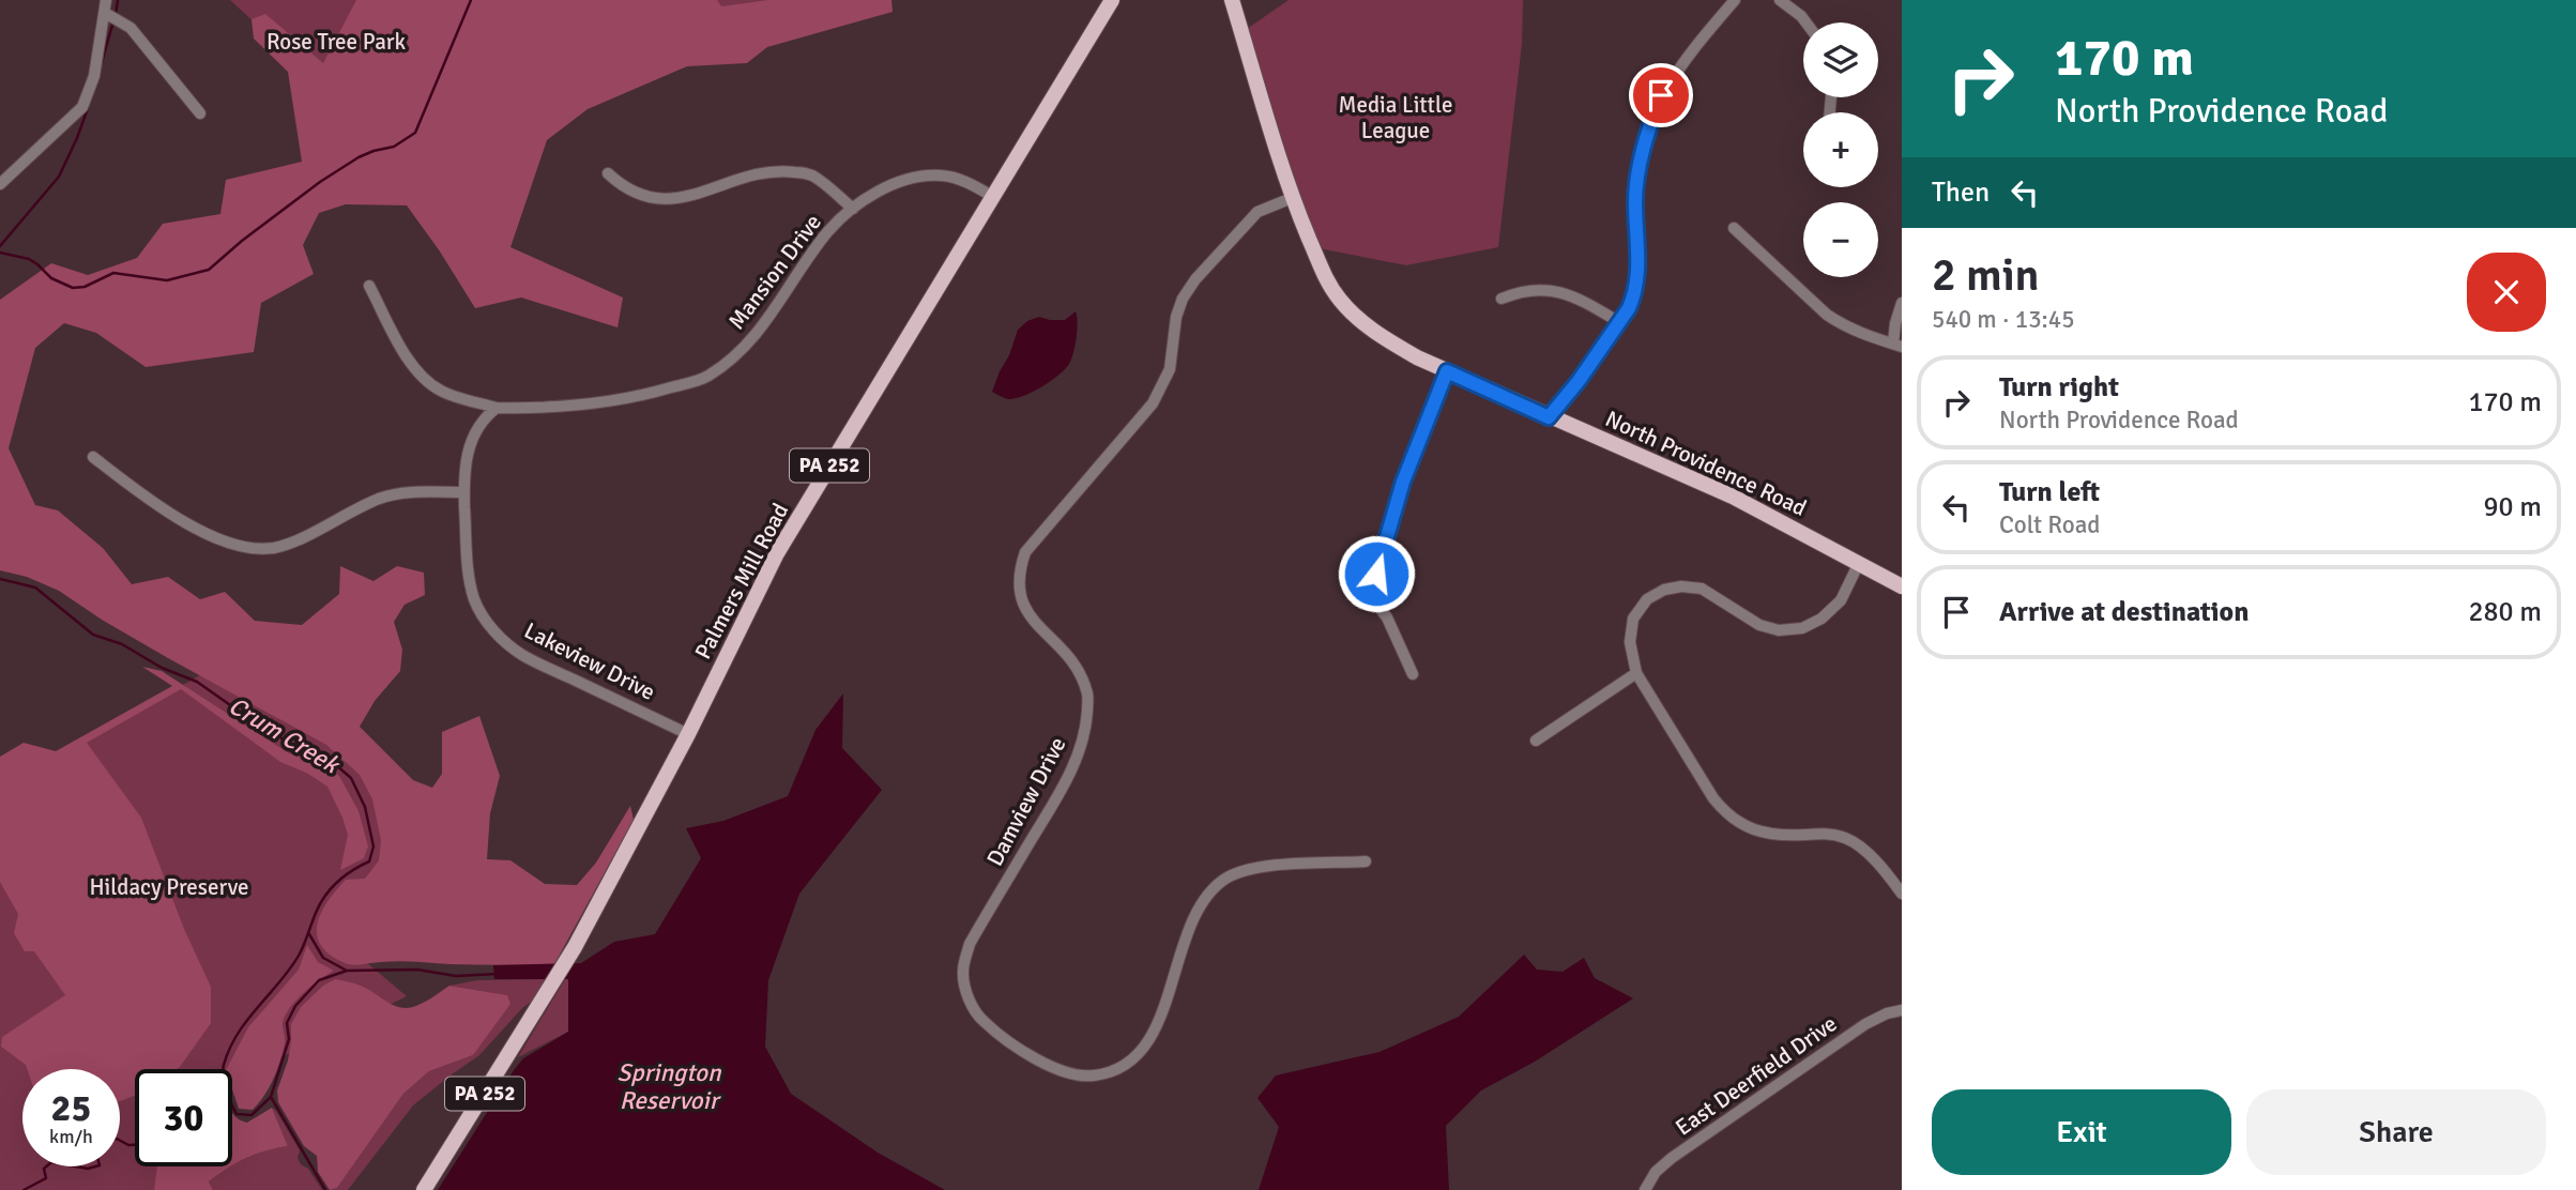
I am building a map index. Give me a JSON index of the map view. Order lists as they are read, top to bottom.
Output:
{
  "streets": {
    "main road": ["North Providence Road", "PA 252", "Palmers Mill Road"],
    "street": [
      "Mansion Drive",
      "Lakeview Drive",
      "Damview Drive",
      "East Deerfield Drive"
    ]
  },
  "crossings": [
    ["Mansion Drive", "Palmers Mill Road"],
    ["Mansion Drive", "Lakeview Drive"],
    ["North Providence Road", "Damview Drive"],
    ["Palmers Mill Road", "Lakeview Drive"]
  ],
  "water": ["Crum Creek", "Springton Reservoir"],
  "parks": ["Rose Tree Park", "Media Little League", "Hildacy Preserve"],
  "page": {
    "turn": ["170 m", "North Providence Road"],
    "map_buttons": ["+", "−"],
    "then": "Then",
    "heading": ["2 min", "540 m · 13:45"],
    "list": [
      {
        "name": "Turn right",
        "note": "North Providence Road",
        "value": "170 m"
      },
      {
        "name": "Turn left",
        "note": "Colt Road",
        "value": "90 m"
      },
      {
        "name": "Arrive at destination",
        "value": "280 m"
      }
    ],
    "speed": "25 km/h",
    "limit": "30",
    "buttons": ["Exit", "Share"]
  }
}
